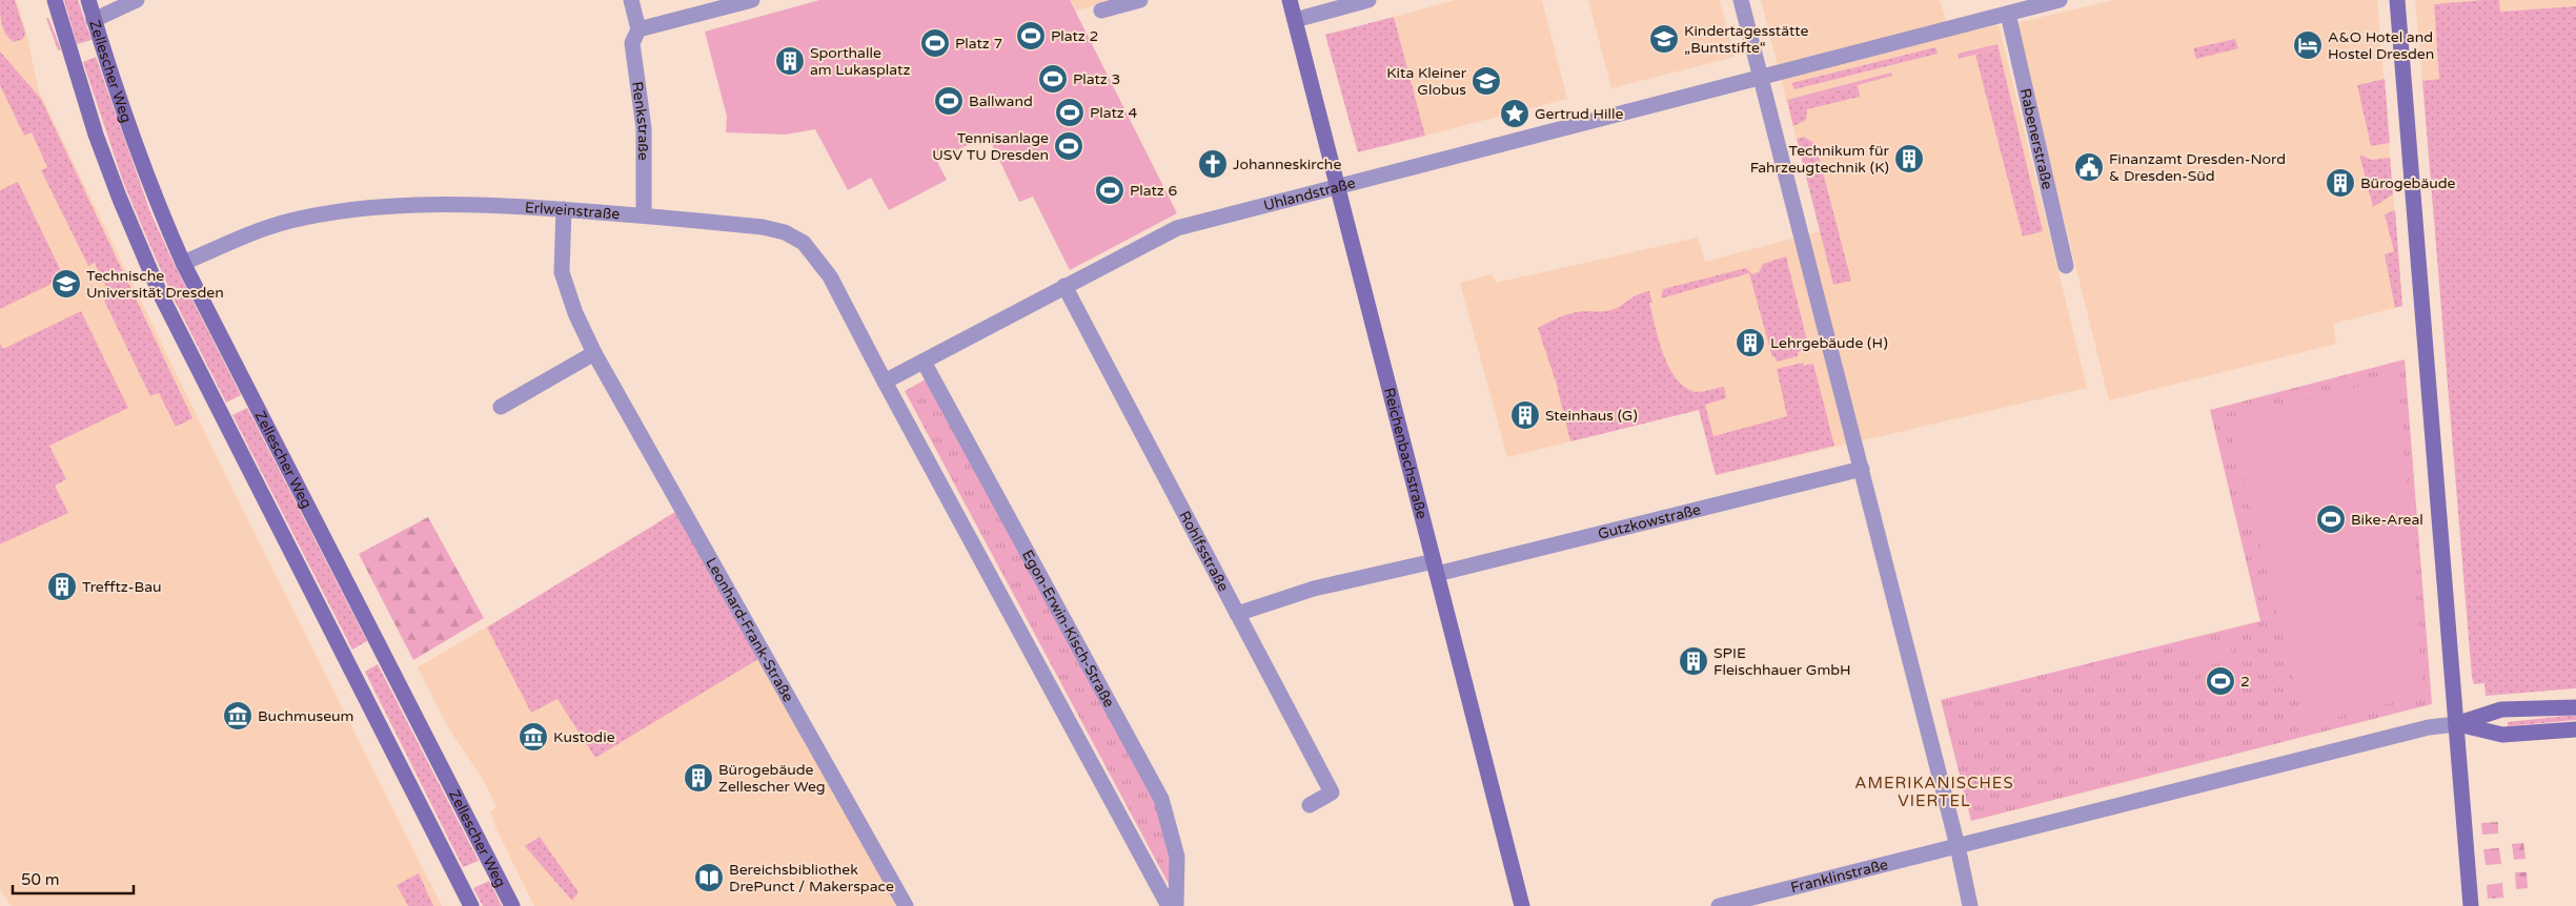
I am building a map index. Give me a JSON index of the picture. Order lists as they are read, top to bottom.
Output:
{
  "streets": {
    "main road": ["Zellescher Weg", "Reichenbachstraße"],
    "street": [
      "Renkstraße",
      "Rabenerstraße",
      "Uhlandstraße",
      "Erlweinstraße",
      "Gutzkowstraße",
      "Rohlfsstraße",
      "Egon-Erwin-Kisch-Straße",
      "Leonhard-Frank-Straße",
      "Franklinstraße"
    ]
  },
  "crossings": [
    ["Zellescher Weg", "Erlweinstraße"],
    ["Renkstraße", "Erlweinstraße"],
    ["Rabenerstraße", "Uhlandstraße"],
    ["Uhlandstraße", "Erlweinstraße"],
    ["Uhlandstraße", "Reichenbachstraße"],
    ["Uhlandstraße", "Rohlfsstraße"],
    ["Uhlandstraße", "Egon-Erwin-Kisch-Straße"],
    ["Erlweinstraße", "Leonhard-Frank-Straße"],
    ["Reichenbachstraße", "Gutzkowstraße"],
    ["Gutzkowstraße", "Rohlfsstraße"]
  ],
  "districts": ["AMERIKANISCHES VIERTEL"],
  "places": {
    "sports": [
      "Platz 2",
      "Platz 7",
      "Platz 3",
      "Ballwand",
      "Platz 4",
      "Tennisanlage USV TU Dresden",
      "Platz 6",
      "Bike-Areal",
      "2"
    ],
    "school or university": ["Kindertagesstätte „Buntstifte“", "Kita Kleiner Globus", "Technische Universität Dresden"],
    "hotel": ["A&O Hotel and Hostel Dresden"],
    "building": [
      "Sporthalle am Lukasplatz",
      "Technikum für Fahrzeugtechnik (K)",
      "Bürogebäude",
      "Lehrgebäude (H)",
      "Steinhaus (G)",
      "Trefftz-Bau",
      "SPIE Fleischhauer GmbH",
      "Bürogebäude Zellescher Weg"
    ],
    "place": ["Gertrud Hille"],
    "church": ["Johanneskirche"],
    "public building": ["Finanzamt Dresden-Nord & Dresden-Süd"],
    "museum": ["Buchmuseum", "Kustodie"],
    "library": ["Bereichsbibliothek DrePunct / Makerspace"]
  },
  "scale_bar": "50 m"
}
